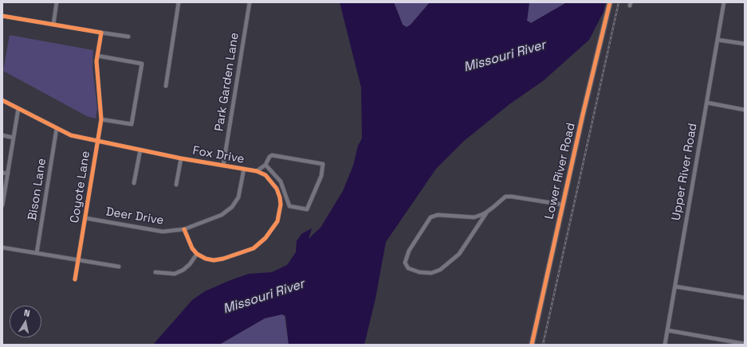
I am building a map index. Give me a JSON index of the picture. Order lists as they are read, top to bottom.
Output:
{
  "streets": {
    "street": [
      "Park Garden Lane",
      "Fox Drive",
      "Lower River Road",
      "Upper River Road",
      "Coyote Lane",
      "Bison Lane",
      "Deer Drive"
    ]
  },
  "crossings": [
    ["Park Garden Lane", "Fox Drive"],
    ["Fox Drive", "Coyote Lane"],
    ["Fox Drive", "Bison Lane"],
    ["Fox Drive", "Deer Drive"],
    ["Coyote Lane", "Deer Drive"]
  ],
  "water": ["Missouri River"],
  "north": "top"
}
